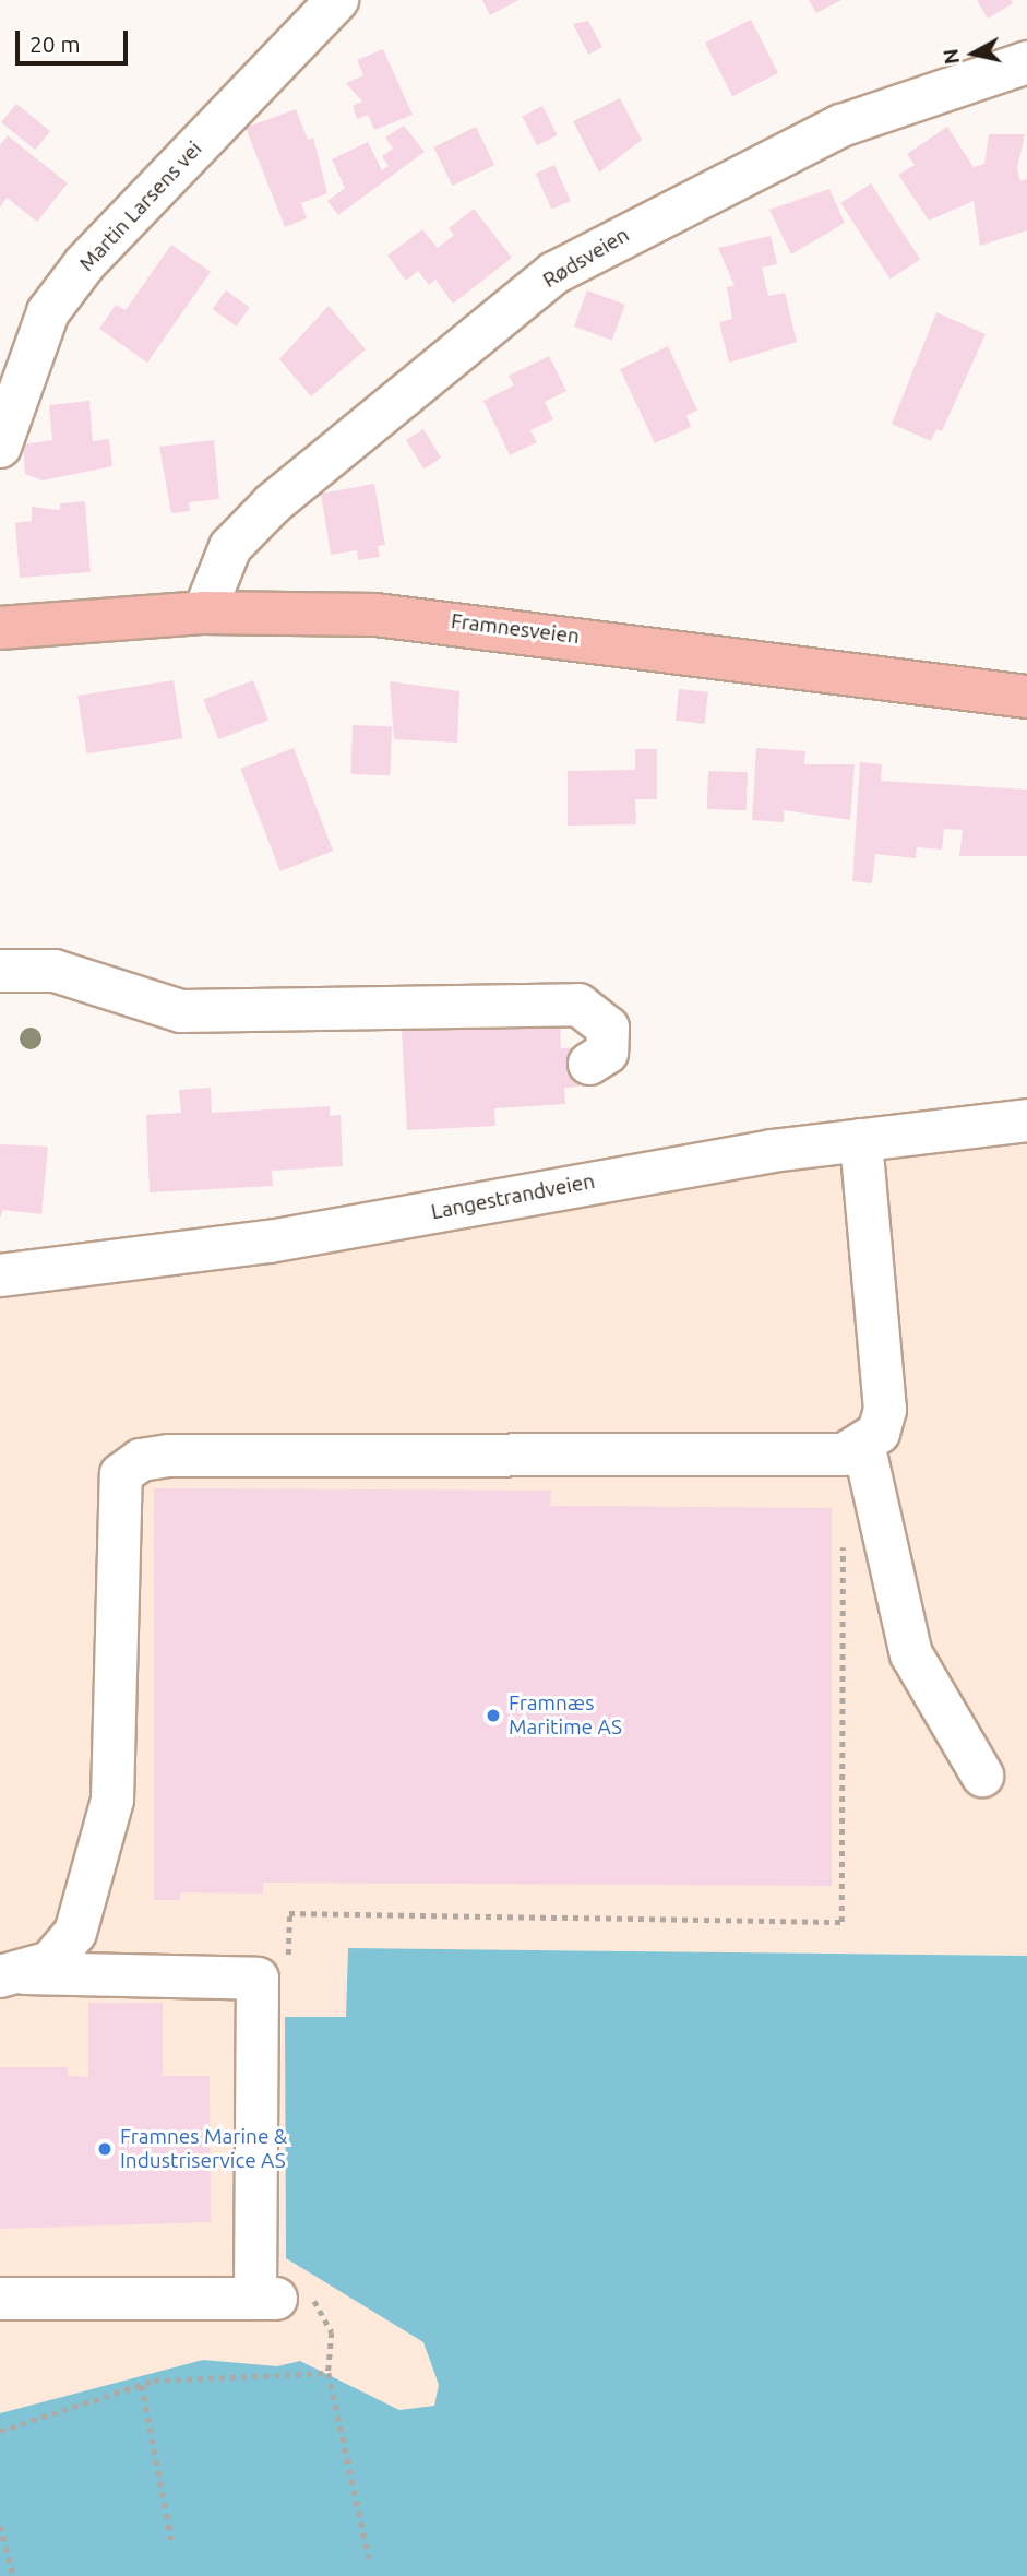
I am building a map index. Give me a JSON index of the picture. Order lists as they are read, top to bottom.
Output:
{
  "streets": {
    "main road": ["Framnesveien"],
    "street": ["Martin Larsens vei", "Rødsveien", "Langestrandveien"]
  },
  "crossings": [
    ["Rødsveien", "Framnesveien"]
  ],
  "places": ["Framnæs Maritime AS", "Framnes Marine & Industriservice AS"],
  "scale_bar": "20 m",
  "north": "left"
}
